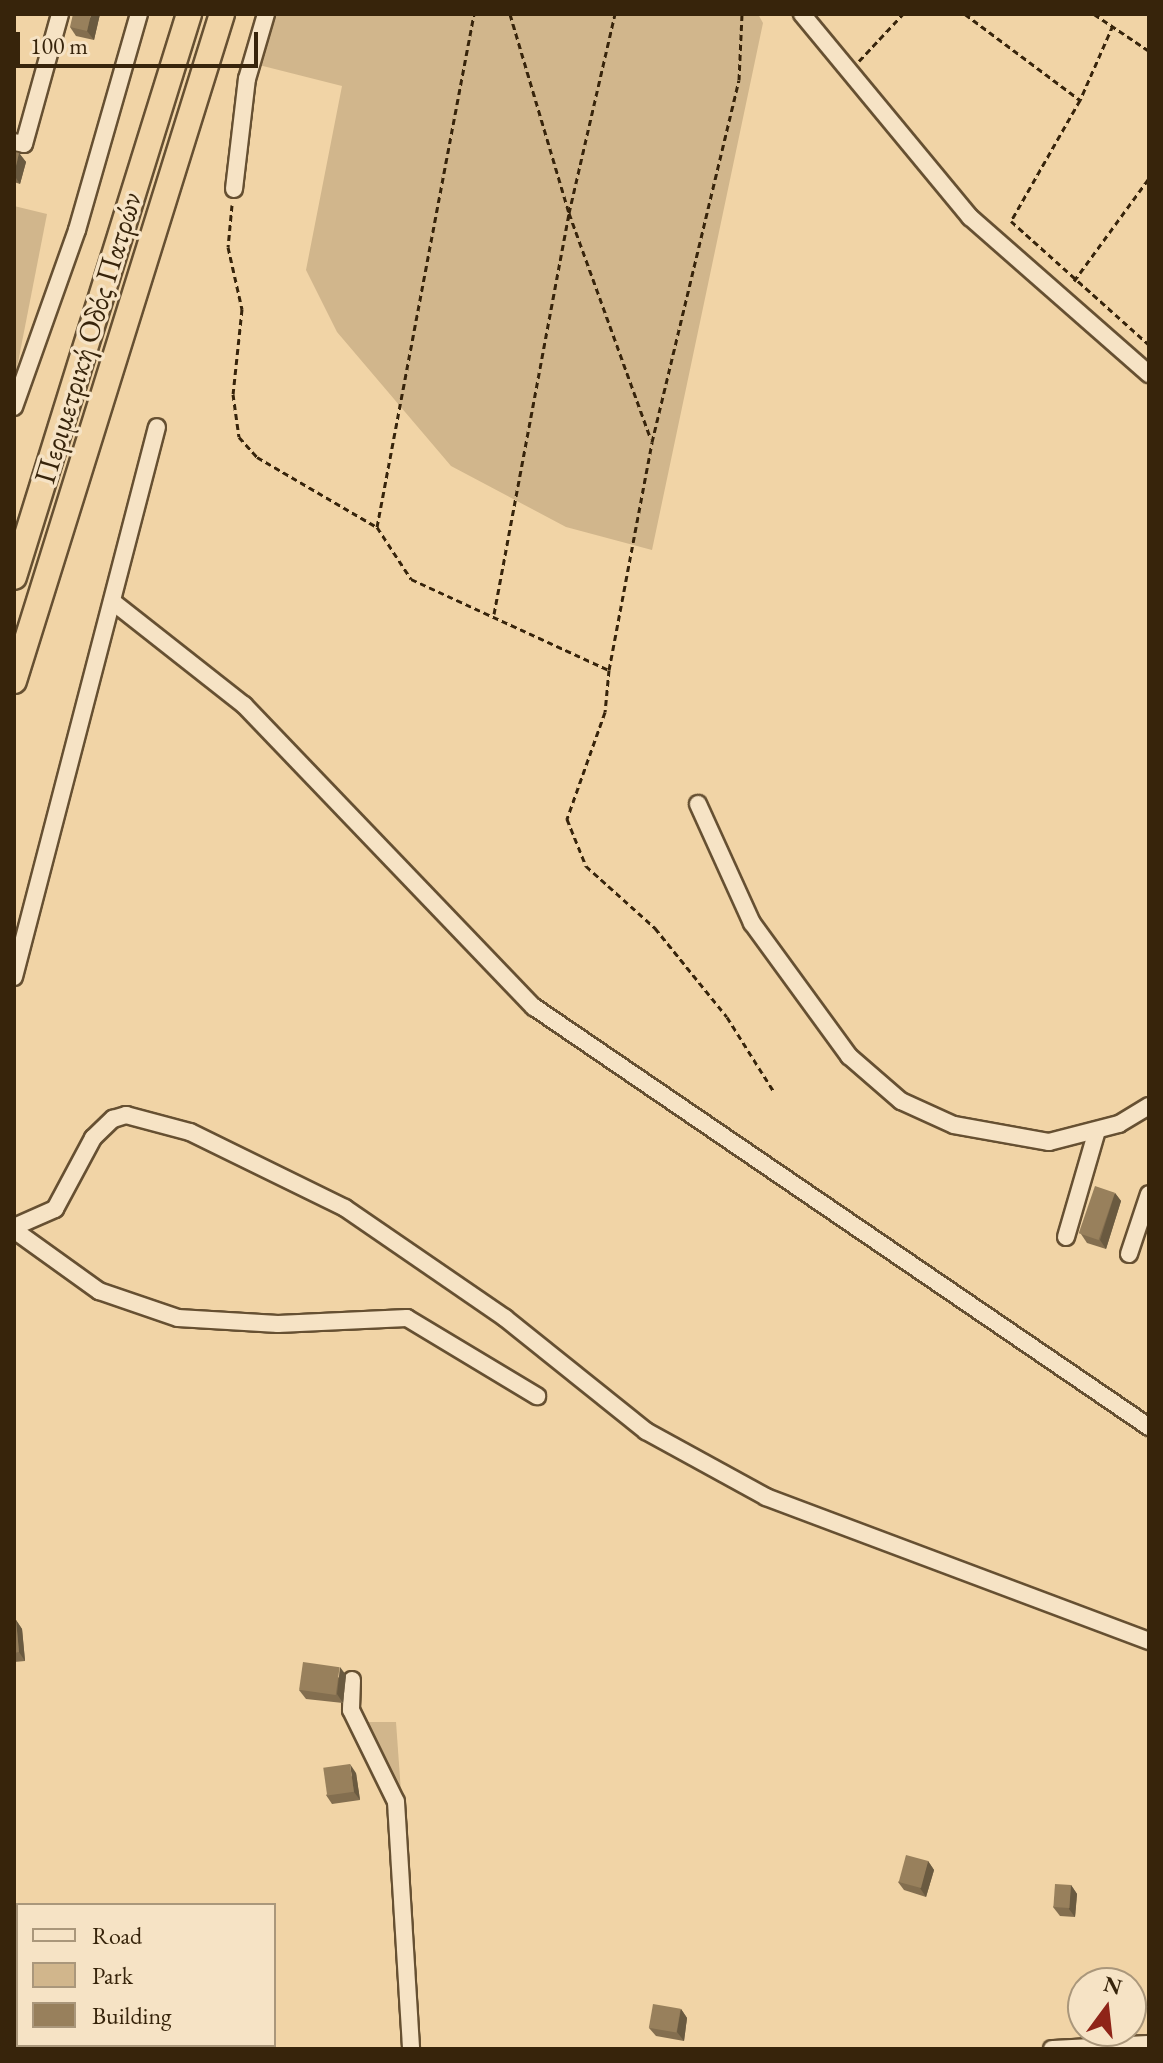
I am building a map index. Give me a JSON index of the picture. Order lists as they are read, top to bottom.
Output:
{
  "streets": {
    "highway": ["Περιμετρική Οδός Πατρών"]
  },
  "legend": ["Road", "Park", "Building"],
  "scale_bar": "100 m",
  "north": "top"
}
